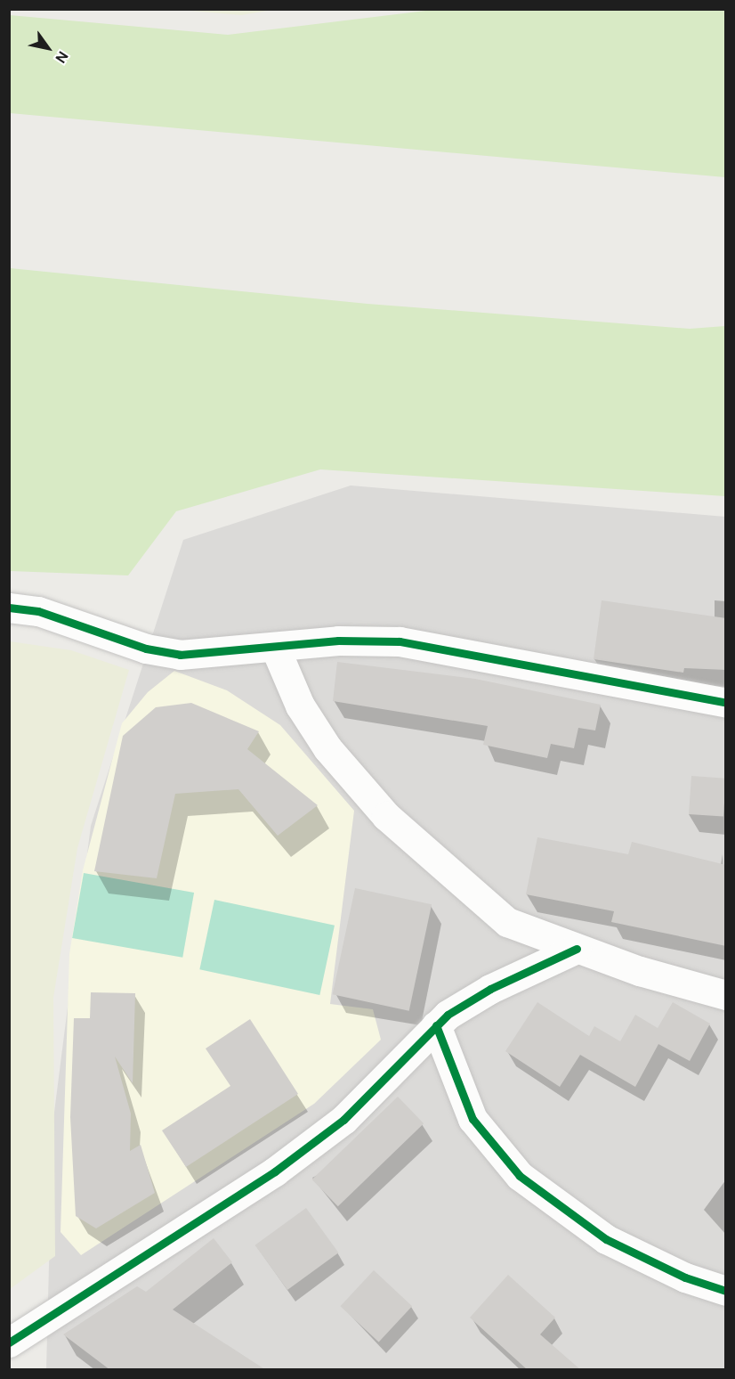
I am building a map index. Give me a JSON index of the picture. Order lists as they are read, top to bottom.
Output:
{
  "north": "bottom right"
}
